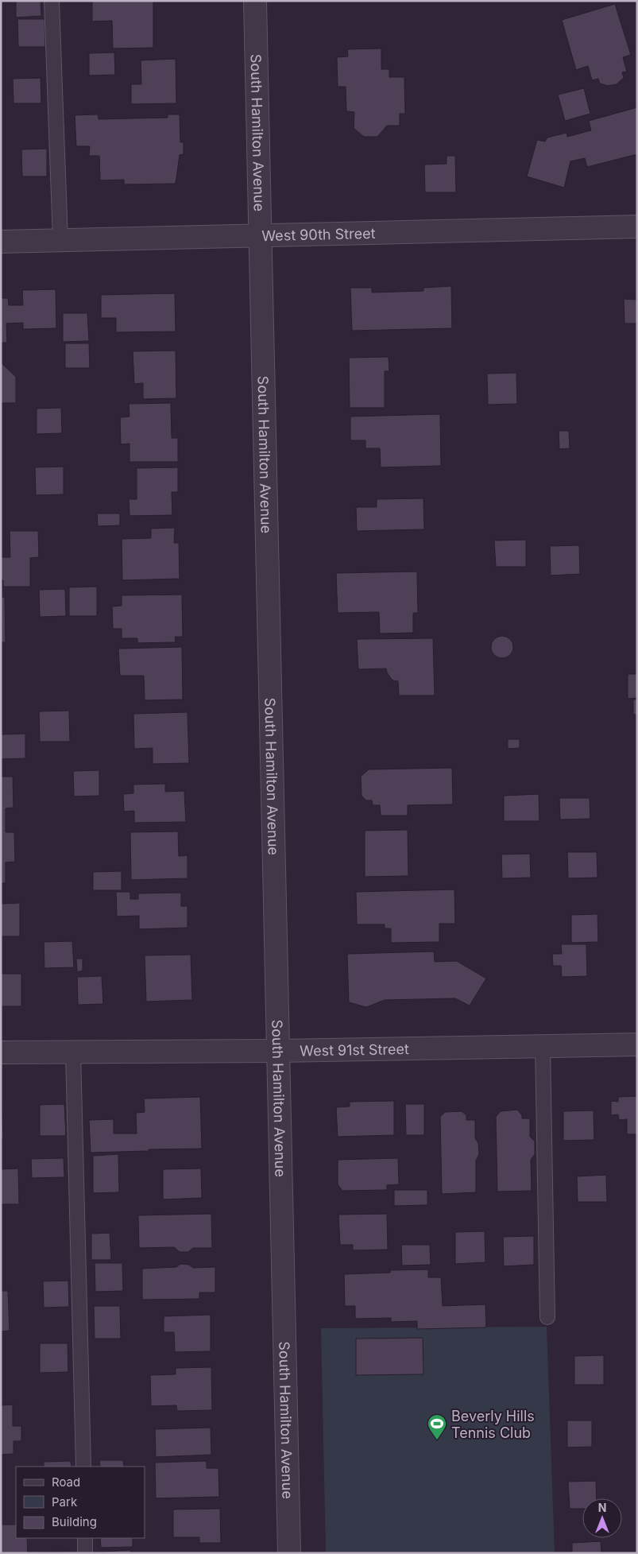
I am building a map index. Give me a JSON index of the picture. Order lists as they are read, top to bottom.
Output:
{
  "streets": {
    "street": ["South Hamilton Avenue", "West 90th Street", "West 91st Street"]
  },
  "crossings": [
    ["South Hamilton Avenue", "West 90th Street"],
    ["South Hamilton Avenue", "West 91st Street"]
  ],
  "places": {
    "sports": ["Beverly Hills Tennis Club"]
  },
  "legend": ["Road", "Park", "Building"],
  "north": "top"
}
